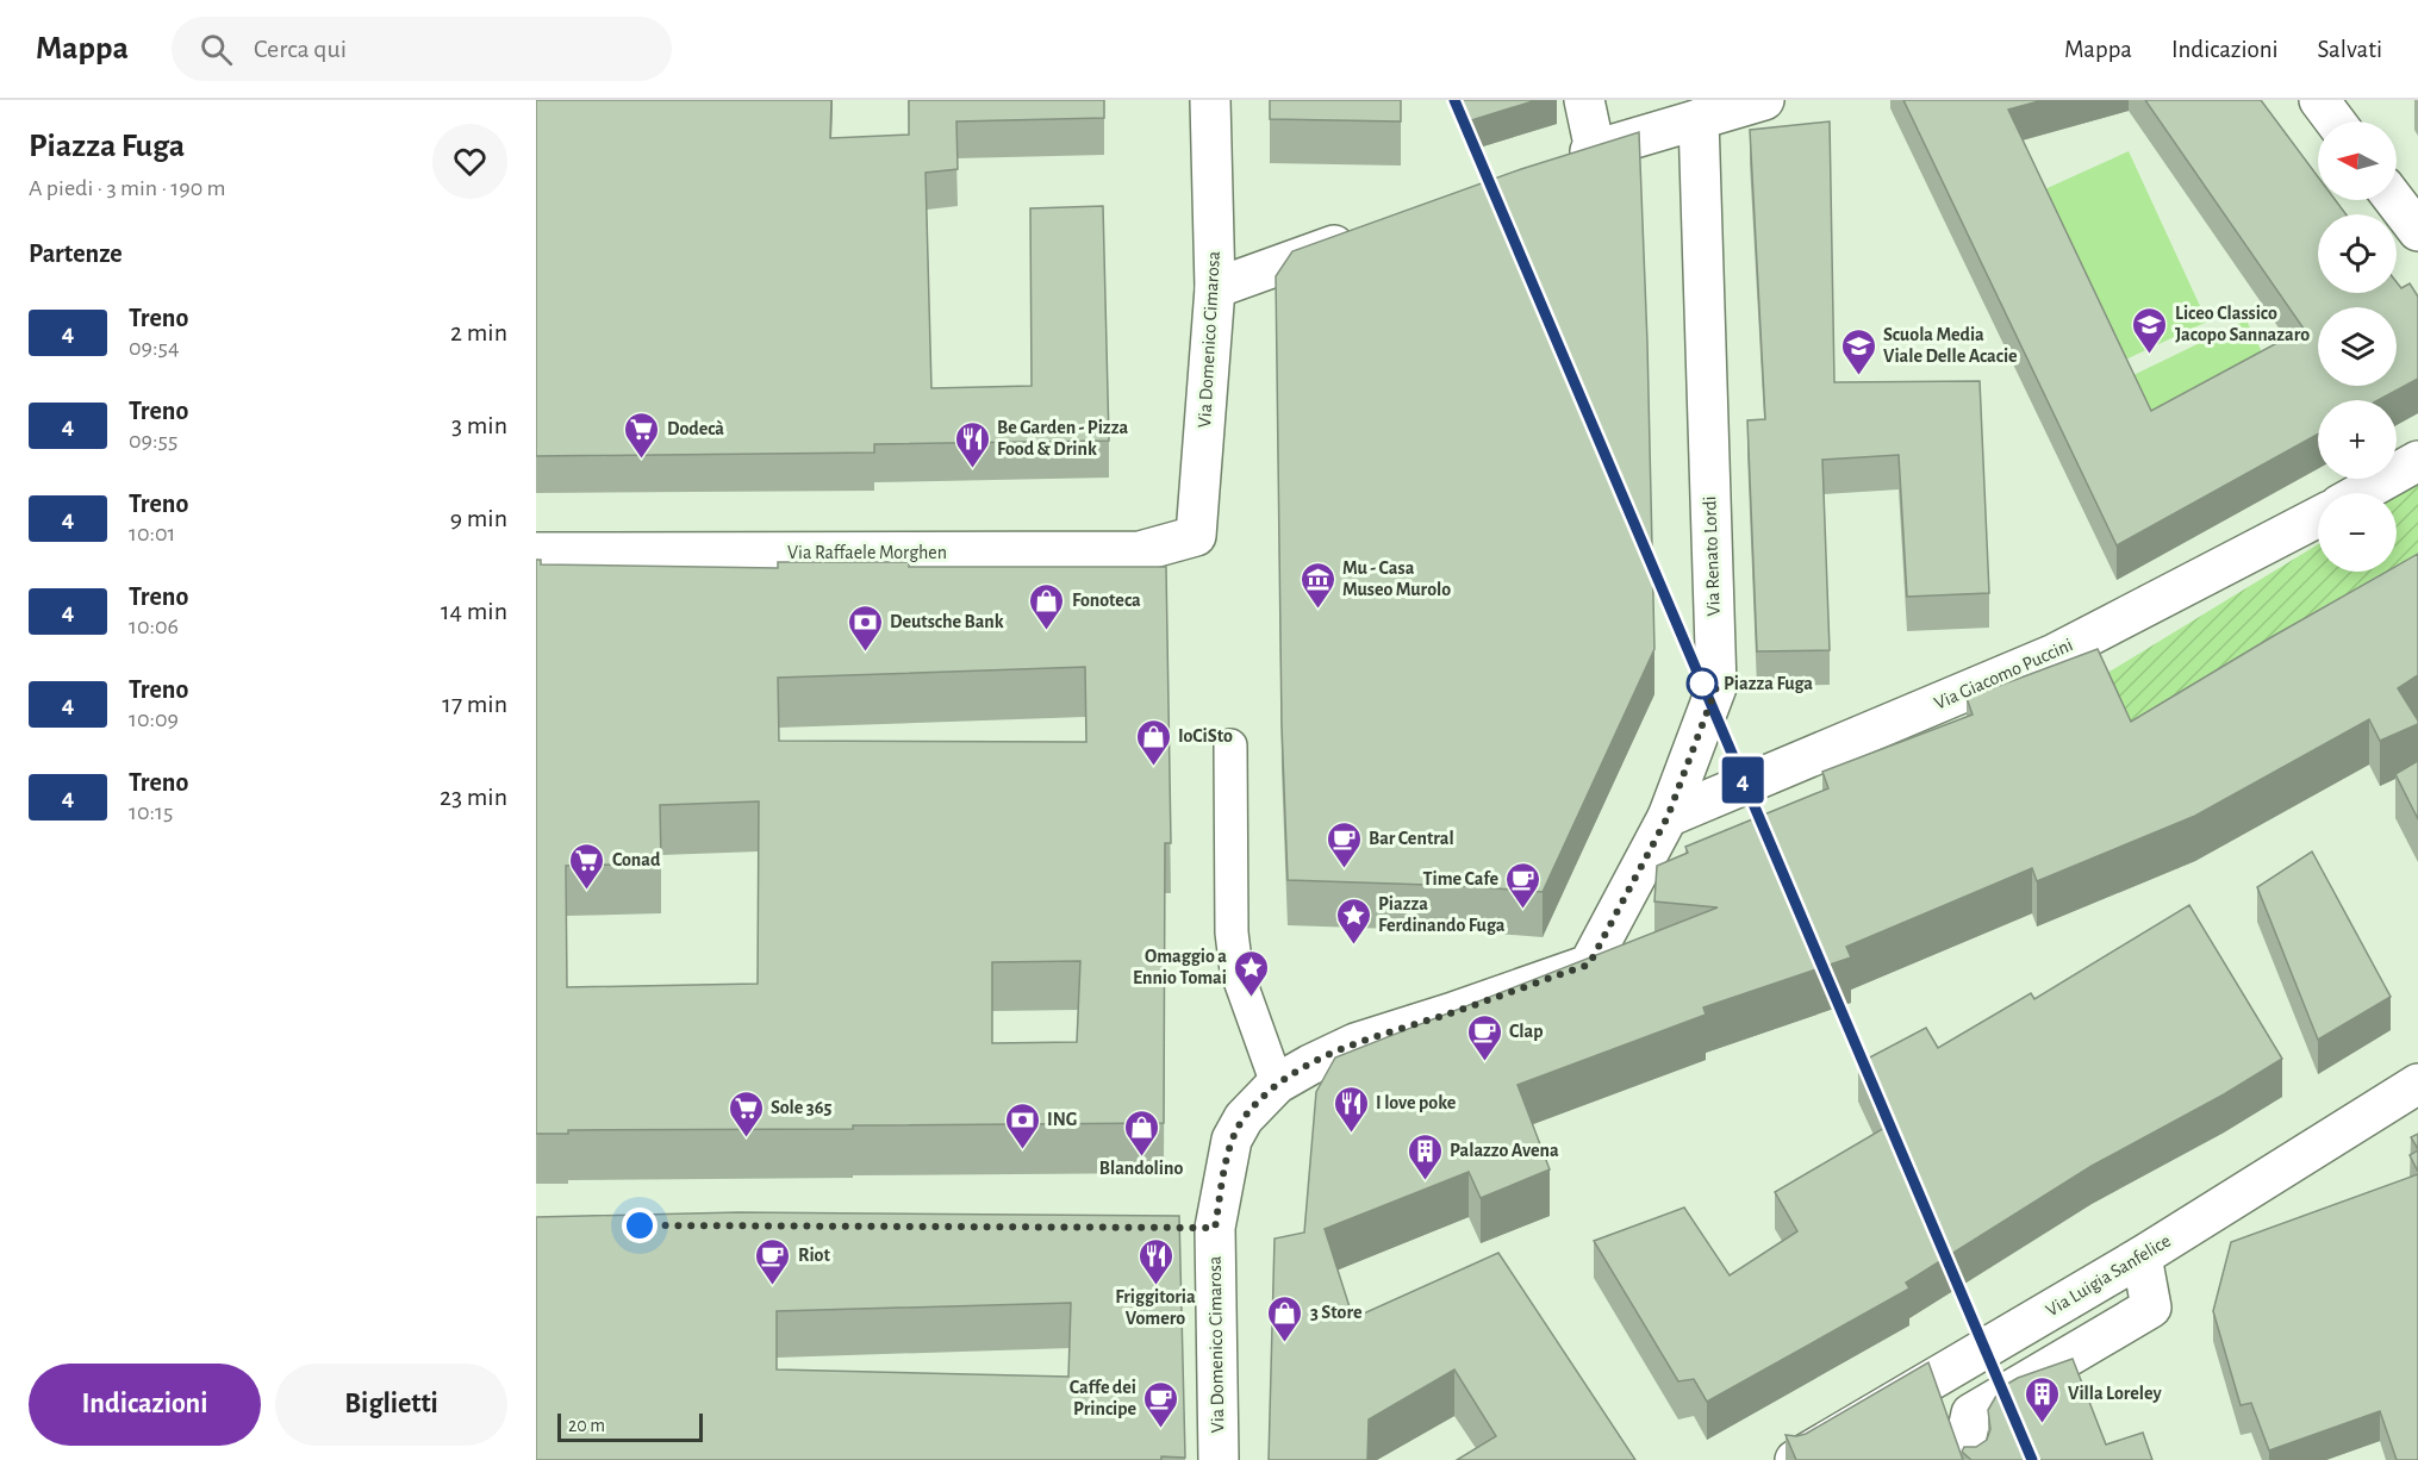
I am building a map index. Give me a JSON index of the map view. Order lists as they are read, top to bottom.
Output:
{
  "streets": {
    "street": [
      "Via Domenico Cimarosa",
      "Via Raffaele Morghen",
      "Via Renato Lordi",
      "Via Giacomo Puccini",
      "Via Luigia Sanfelice"
    ]
  },
  "crossings": [
    ["Via Domenico Cimarosa", "Via Raffaele Morghen"],
    ["Via Domenico Cimarosa", "Via Renato Lordi"],
    ["Via Renato Lordi", "Via Giacomo Puccini"]
  ],
  "places": {
    "school or university": ["Liceo Classico Jacopo Sannazaro", "Scuola Media Viale Delle Acacie"],
    "supermarket": ["Dodecà", "Conad", "Sole 365"],
    "restaurant": ["Be Garden - Pizza Food & Drink", "I love poke", "Friggitoria Vomero"],
    "museum": ["Mu - Casa Museo Murolo"],
    "shop": [
      "Fonoteca",
      "IoCiSto",
      "Blandolino",
      "3 Store"
    ],
    "bank": ["Deutsche Bank", "ING"],
    "other": ["Piazza Fuga"],
    "cafe": [
      "Bar Central",
      "Time Cafe",
      "Clap",
      "Riot",
      "Caffe dei Principe"
    ],
    "place": ["Piazza Ferdinando Fuga", "Omaggio a Ennio Tomai"],
    "building": ["Palazzo Avena", "Villa Loreley"]
  },
  "scale_bar": "20 m",
  "north": "left",
  "page": {
    "header": "Mappa",
    "search": "Cerca qui",
    "nav": ["Mappa", "Indicazioni", "Salvati"],
    "heading": [
      ["Piazza Fuga", "A piedi · 3 min · 190 m"],
      "Partenze"
    ],
    "on_map": "4",
    "map_buttons": ["+", "−"],
    "list": [
      {
        "mark": "4",
        "name": "Treno",
        "note": "09:54",
        "value": "2 min"
      },
      {
        "mark": "4",
        "name": "Treno",
        "note": "09:55",
        "value": "3 min"
      },
      {
        "mark": "4",
        "name": "Treno",
        "note": "10:01",
        "value": "9 min"
      },
      {
        "mark": "4",
        "name": "Treno",
        "note": "10:06",
        "value": "14 min"
      },
      {
        "mark": "4",
        "name": "Treno",
        "note": "10:09",
        "value": "17 min"
      },
      {
        "mark": "4",
        "name": "Treno",
        "note": "10:15",
        "value": "23 min"
      }
    ],
    "buttons": ["Indicazioni", "Biglietti"],
    "scale": "20 m"
  }
}
